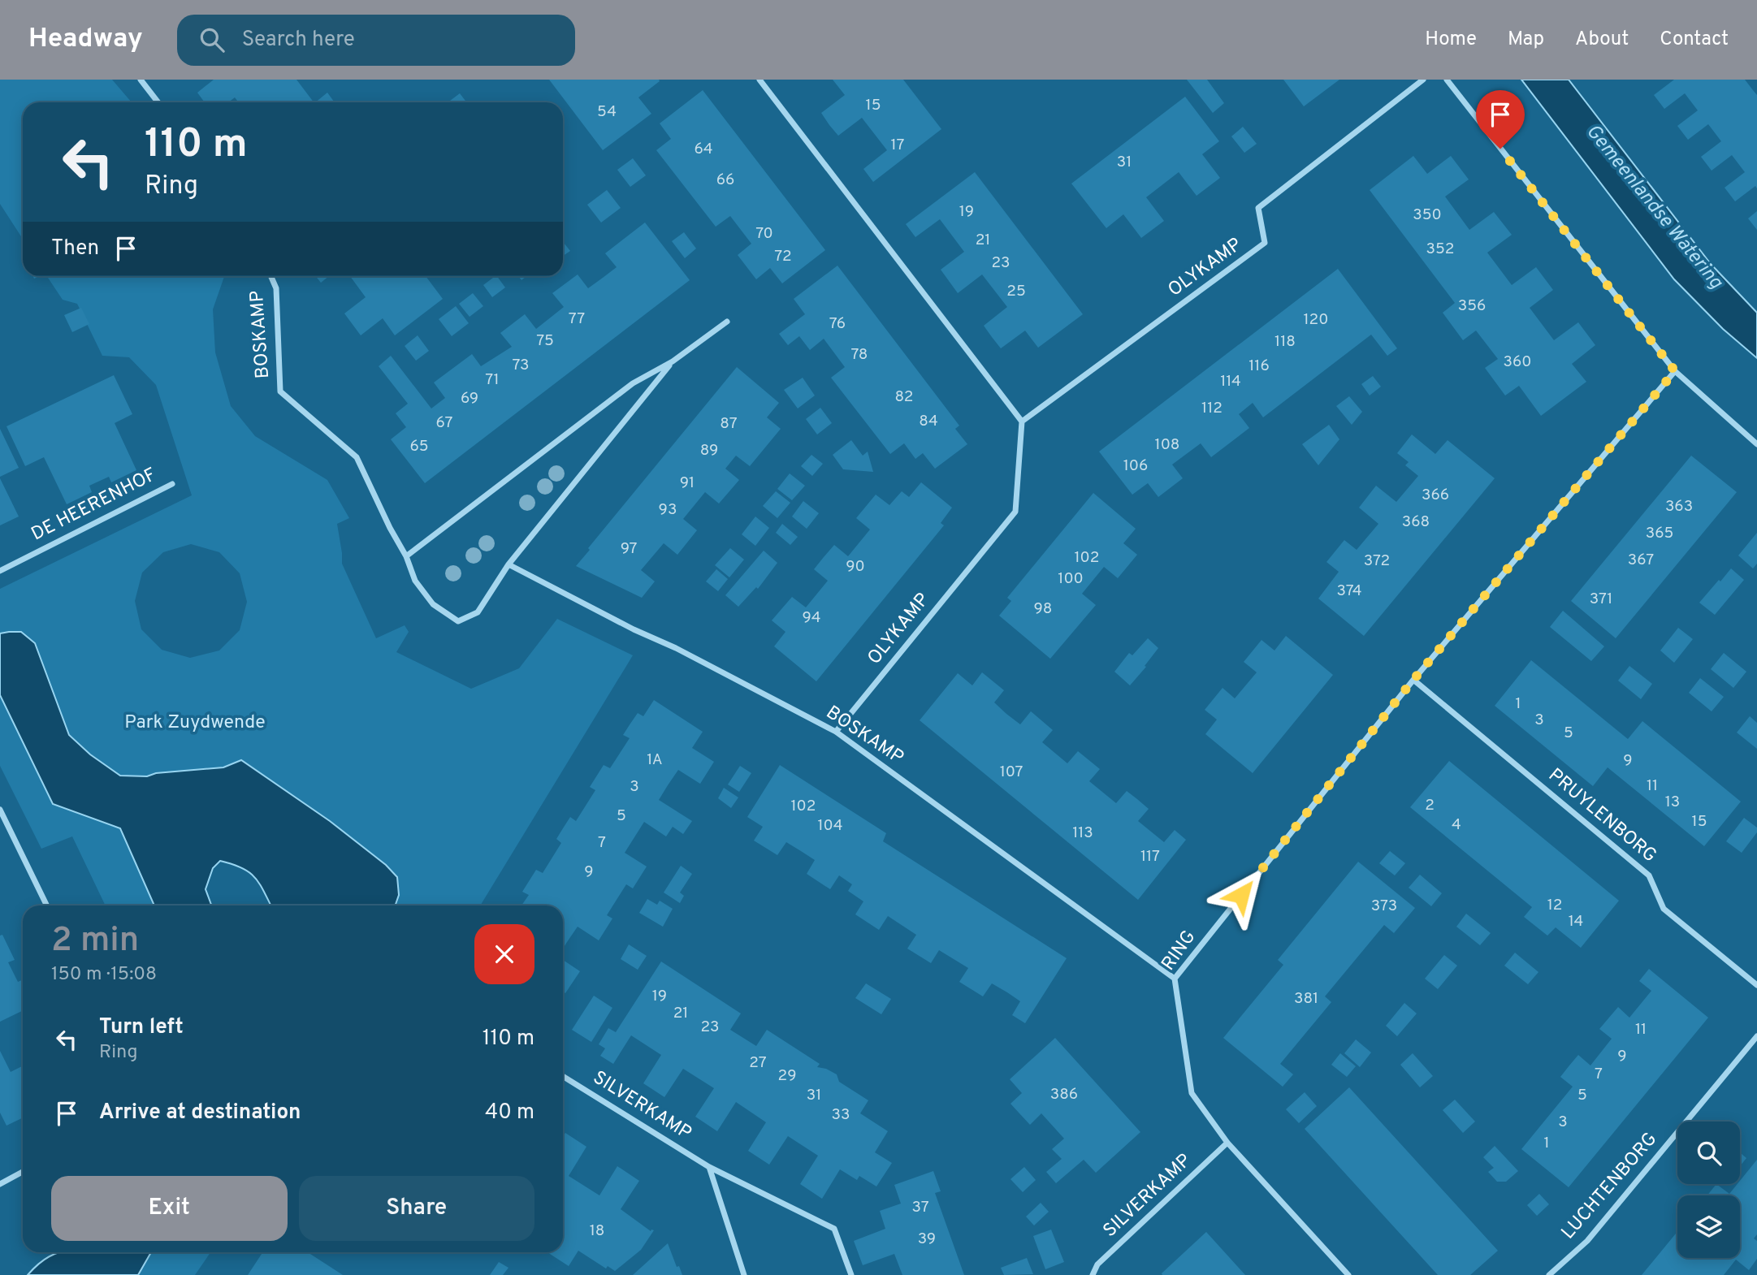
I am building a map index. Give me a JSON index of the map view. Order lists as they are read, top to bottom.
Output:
{
  "streets": {
    "street": [
      "OLYKAMP",
      "BOSKAMP",
      "DE HEERENHOF",
      "PRUYLENBORG",
      "RING",
      "SILVERKAMP",
      "LUCHTENBORG"
    ]
  },
  "crossings": [
    ["OLYKAMP", "BOSKAMP"],
    ["BOSKAMP", "RING"],
    ["PRUYLENBORG", "RING"],
    ["RING", "SILVERKAMP"]
  ],
  "water": ["Gemeenlandse Watering"],
  "parks": ["Park Zuydwende"],
  "house_numbers": [
    "15",
    "54",
    "17",
    "64",
    "31",
    "66",
    "19",
    "350",
    "70",
    "21",
    "352",
    "72",
    "23",
    "25",
    "356",
    "77",
    "120",
    "76",
    "75",
    "118",
    "78",
    "360",
    "73",
    "116",
    "71",
    "114",
    "82",
    "69",
    "112",
    "84",
    "67",
    "87",
    "108",
    "65",
    "89",
    "106",
    "91",
    "366",
    "363",
    "93",
    "368",
    "365",
    "97",
    "102",
    "367",
    "372",
    "90",
    "100",
    "374",
    "371",
    "98",
    "94",
    "1",
    "3",
    "5",
    "1A",
    "9",
    "107",
    "11",
    "3",
    "13",
    "2",
    "102",
    "5",
    "15",
    "4",
    "104",
    "113",
    "7",
    "117",
    "9",
    "12",
    "373",
    "14",
    "19",
    "381",
    "21",
    "23",
    "11",
    "9",
    "27",
    "7",
    "29",
    "386",
    "31",
    "5",
    "33",
    "3",
    "1",
    "37",
    "18",
    "39"
  ],
  "page": {
    "header": "Headway",
    "search": "Search here",
    "nav": [
      "Home",
      "Map",
      "About",
      "Contact"
    ],
    "turn": ["110 m", "Ring"],
    "then": "Then",
    "heading": ["2 min", "150 m · 15:08"],
    "list": [
      {
        "name": "Turn left",
        "note": "Ring",
        "value": "110 m"
      },
      {
        "name": "Arrive at destination",
        "value": "40 m"
      }
    ],
    "buttons": ["Exit", "Share"]
  }
}
